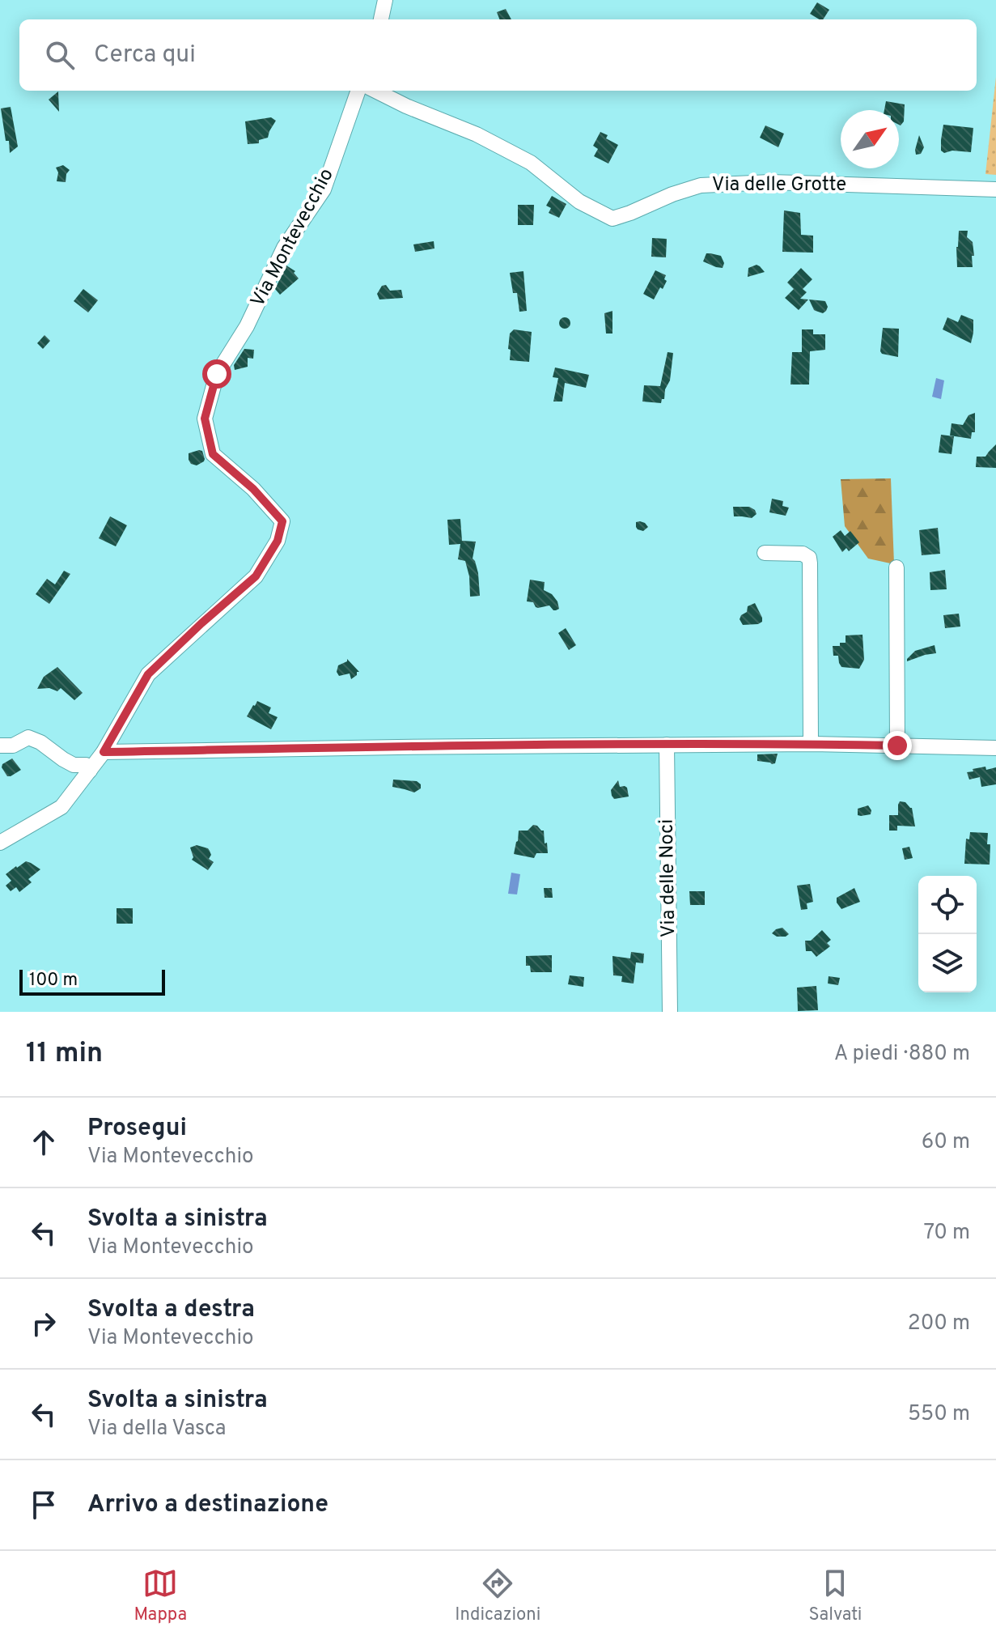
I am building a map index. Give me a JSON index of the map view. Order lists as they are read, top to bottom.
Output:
{
  "streets": {
    "street": ["Via delle Grotte", "Via Montevecchio", "Via delle Noci"]
  },
  "scale_bar": "100 m",
  "north": "top right",
  "page": {
    "search": "Cerca qui",
    "scale": "100 m",
    "heading": ["11 min", "A piedi · 880 m"],
    "list": [
      ["Prosegui", "Via Montevecchio", "60 m"],
      ["Svolta a sinistra", "Via Montevecchio", "70 m"],
      ["Svolta a destra", "Via Montevecchio", "200 m"],
      ["Svolta a sinistra", "Via della Vasca", "550 m"],
      "Arrivo a destinazione"
    ],
    "nav": ["Mappa", "Indicazioni", "Salvati"]
  }
}
